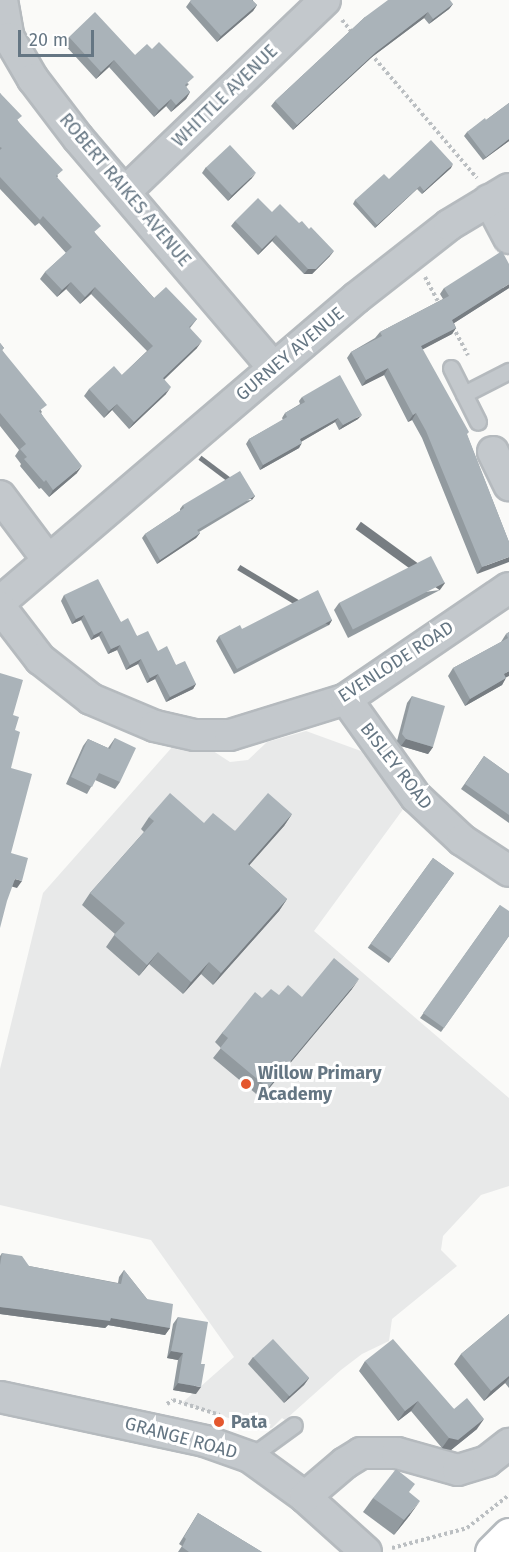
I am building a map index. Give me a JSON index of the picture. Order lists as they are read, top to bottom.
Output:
{
  "streets": {
    "street": [
      "WHITTLE AVENUE",
      "ROBERT RAIKES AVENUE",
      "GURNEY AVENUE",
      "EVENLODE ROAD",
      "BISLEY ROAD",
      "GRANGE ROAD"
    ]
  },
  "crossings": [
    ["WHITTLE AVENUE", "ROBERT RAIKES AVENUE"],
    ["ROBERT RAIKES AVENUE", "GURNEY AVENUE"],
    ["EVENLODE ROAD", "BISLEY ROAD"]
  ],
  "places": ["Willow Primary Academy", "Pata"],
  "scale_bar": "20 m"
}
